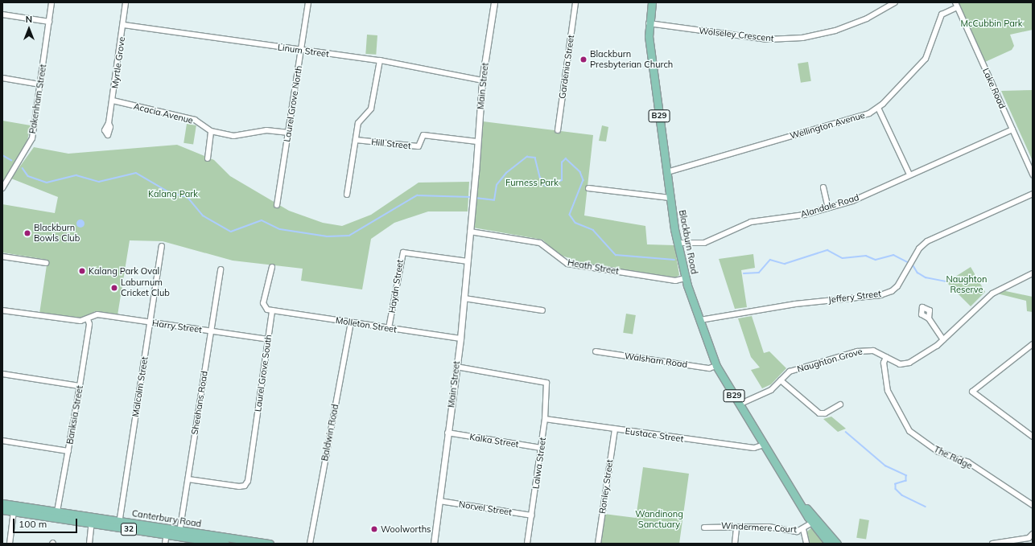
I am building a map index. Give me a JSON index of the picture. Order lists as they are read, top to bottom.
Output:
{
  "streets": {
    "main road": [
      "B29",
      "Blackburn Road",
      "Canterbury Road",
      "32"
    ],
    "street": [
      "Wolseley Crescent",
      "Linum Street",
      "Myrtle Grove",
      "Gardenia Street",
      "Main Street",
      "Lake Road",
      "Pakenham Street",
      "Laurel Grove North",
      "Acacia Avenue",
      "Wellington Avenue",
      "Hill Street",
      "Alandale Road",
      "Heath Street",
      "Haydn Street",
      "Jeffery Street",
      "Molleton Street",
      "Harry Street",
      "Walsham Road",
      "Naughton Grove",
      "Laurel Grove South",
      "Malcolm Street",
      "Sheehans Road",
      "Banksia Street",
      "Baldwin Road",
      "Eustace Street",
      "Kalka Street",
      "The Ridge",
      "Lalwa Street",
      "Ronley Street",
      "Norvel Street",
      "Windermere Court"
    ]
  },
  "crossings": [
    ["Wolseley Crescent", "Blackburn Road"],
    ["Linum Street", "Myrtle Grove"],
    ["Linum Street", "Main Street"],
    ["Linum Street", "Laurel Grove North"],
    ["Myrtle Grove", "Acacia Avenue"],
    ["Main Street", "Hill Street"],
    ["Main Street", "Heath Street"],
    ["Main Street", "Haydn Street"],
    ["Main Street", "Molleton Street"],
    ["Main Street", "Kalka Street"],
    ["Main Street", "Lalwa Street"],
    ["Main Street", "Norvel Street"],
    ["Lake Road", "Wellington Avenue"],
    ["Lake Road", "Alandale Road"],
    ["Laurel Grove North", "Acacia Avenue"],
    ["Wellington Avenue", "Blackburn Road"],
    ["Alandale Road", "Blackburn Road"],
    ["Blackburn Road", "Heath Street"],
    ["Blackburn Road", "Jeffery Street"],
    ["Blackburn Road", "Walsham Road"],
    ["Blackburn Road", "Naughton Grove"],
    ["Blackburn Road", "Eustace Street"],
    ["Blackburn Road", "Windermere Court"],
    ["Haydn Street", "Molleton Street"],
    ["Molleton Street", "Laurel Grove South"],
    ["Molleton Street", "Baldwin Road"],
    ["Harry Street", "Laurel Grove South"],
    ["Harry Street", "Malcolm Street"],
    ["Harry Street", "Sheehans Road"],
    ["Harry Street", "Banksia Street"],
    ["Naughton Grove", "The Ridge"],
    ["Laurel Grove South", "Sheehans Road"],
    ["Malcolm Street", "Canterbury Road"],
    ["Sheehans Road", "Canterbury Road"],
    ["Banksia Street", "Canterbury Road"],
    ["Eustace Street", "Lalwa Street"],
    ["Eustace Street", "Ronley Street"],
    ["Kalka Street", "Lalwa Street"],
    ["Lalwa Street", "Norvel Street"]
  ],
  "parks": [
    "McCubbin Park",
    "Furness Park",
    "Kalang Park",
    "Naughton Reserve",
    "Wandinong Sanctuary"
  ],
  "places": [
    "Blackburn Presbyterian Church",
    "Blackburn Bowls Club",
    "Kalang Park Oval",
    "Laburnum Cricket Club",
    "Woolworths"
  ],
  "scale_bar": "100 m",
  "north": "top"
}
